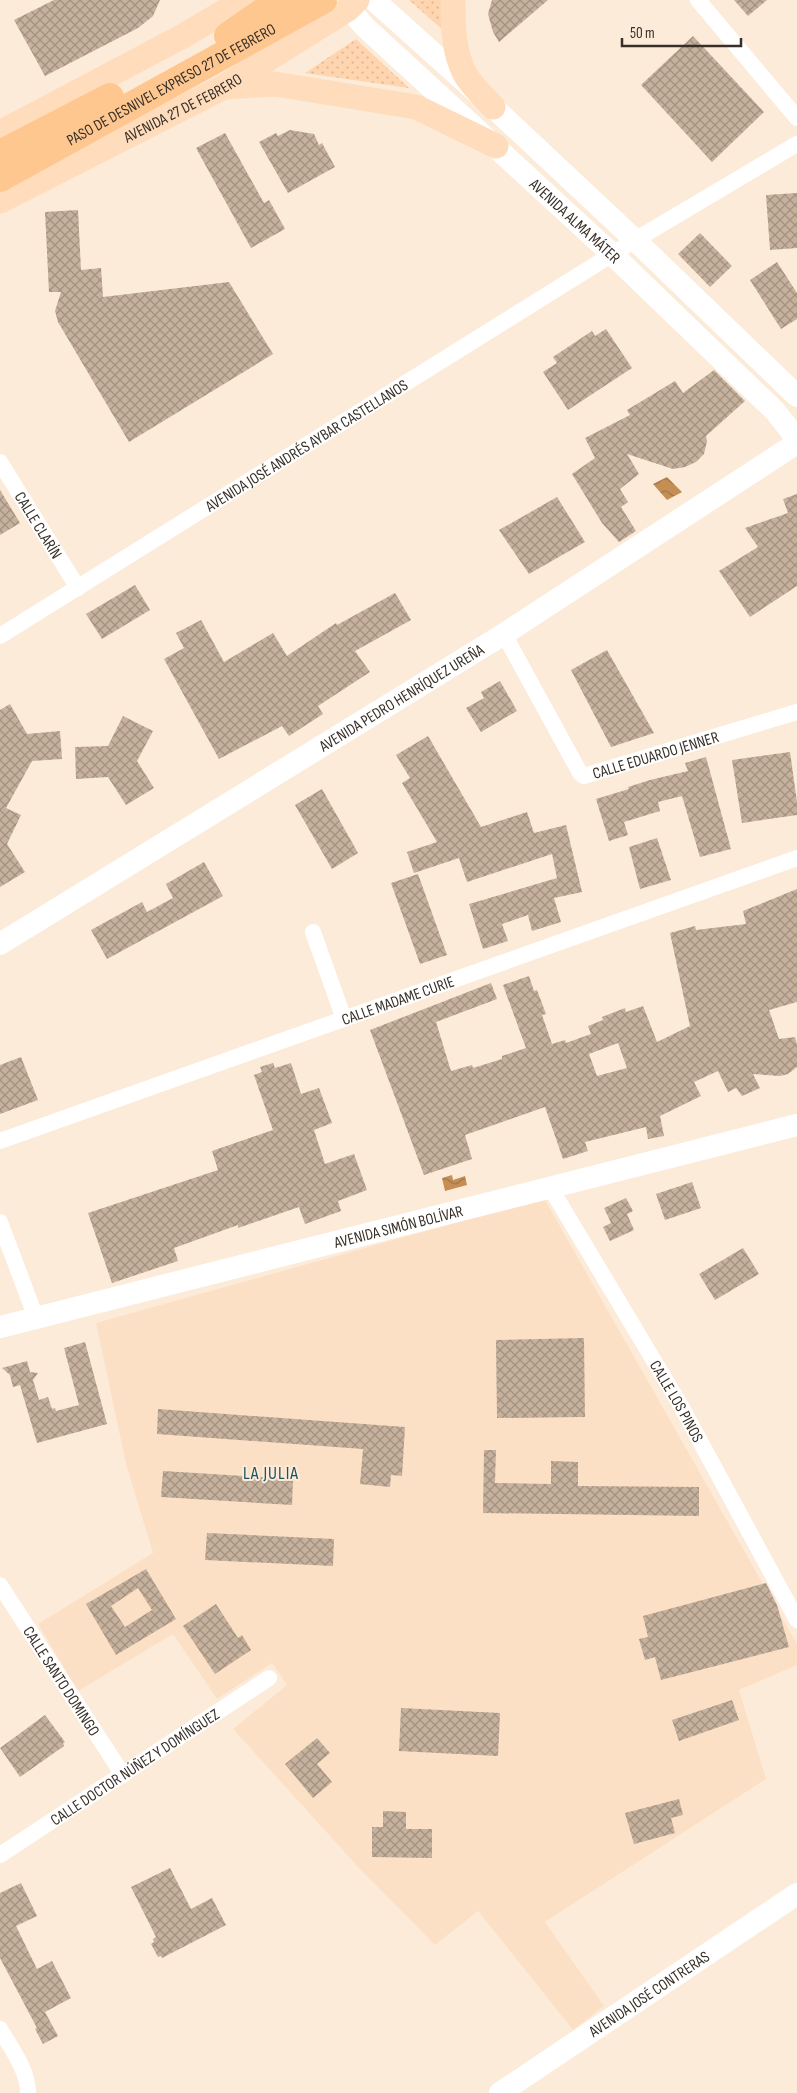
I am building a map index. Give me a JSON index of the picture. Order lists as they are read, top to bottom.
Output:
{
  "streets": {
    "highway": ["PASO DE DESNIVEL EXPRESO 27 DE FEBRERO"],
    "main road": [
      "AVENIDA 27 DE FEBRERO",
      "AVENIDA ALMA MÁTER",
      "AVENIDA PEDRO HENRÍQUEZ UREÑA",
      "AVENIDA SIMÓN BOLÍVAR",
      "AVENIDA JOSÉ CONTRERAS"
    ],
    "street": [
      "AVENIDA JOSÉ ANDRÉS AYBAR CASTELLANOS",
      "CALLE CLARÍN",
      "CALLE EDUARDO JENNER",
      "CALLE MADAME CURIE",
      "CALLE LOS PINOS",
      "CALLE SANTO DOMINGO",
      "CALLE DOCTOR NÚÑEZ Y DOMÍNGUEZ"
    ]
  },
  "crossings": [
    ["PASO DE DESNIVEL EXPRESO 27 DE FEBRERO", "AVENIDA 27 DE FEBRERO"],
    ["PASO DE DESNIVEL EXPRESO 27 DE FEBRERO", "AVENIDA ALMA MÁTER"],
    ["AVENIDA 27 DE FEBRERO", "AVENIDA ALMA MÁTER"],
    ["AVENIDA ALMA MÁTER", "AVENIDA JOSÉ ANDRÉS AYBAR CASTELLANOS"],
    ["AVENIDA JOSÉ ANDRÉS AYBAR CASTELLANOS", "CALLE CLARÍN"],
    ["AVENIDA PEDRO HENRÍQUEZ UREÑA", "CALLE EDUARDO JENNER"],
    ["AVENIDA SIMÓN BOLÍVAR", "CALLE LOS PINOS"],
    ["CALLE SANTO DOMINGO", "CALLE DOCTOR NÚÑEZ Y DOMÍNGUEZ"]
  ],
  "districts": ["LA JULIA"],
  "scale_bar": "50 m"
}
